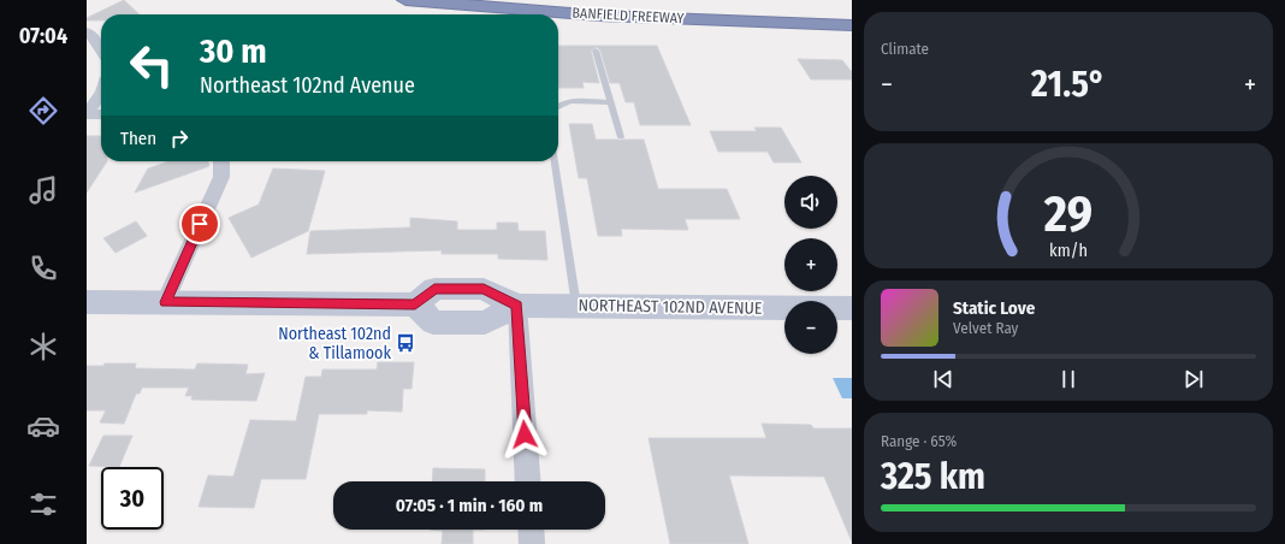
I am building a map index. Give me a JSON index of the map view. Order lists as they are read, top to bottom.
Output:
{
  "streets": {
    "highway": ["BANFIELD FREEWAY"],
    "main road": ["NORTHEAST 102ND AVENUE"]
  },
  "places": {
    "bus stop": ["Northeast 102nd & Tillamook"]
  },
  "page": {
    "tabs": "07:04",
    "tile": [
      "Climate",
      ["Range · 65%", "325 km"]
    ],
    "turn": ["30 m", "Northeast 102nd Avenue"],
    "heat": ["−", "21.5°", "+"],
    "then": "Then",
    "map_buttons": ["+", "−"],
    "song": ["Static Love", "Velvet Ray"],
    "limit": "30",
    "trip": "07:05 · 1 min · 160 m",
    "gauge": ["29", "km/h"]
  }
}
